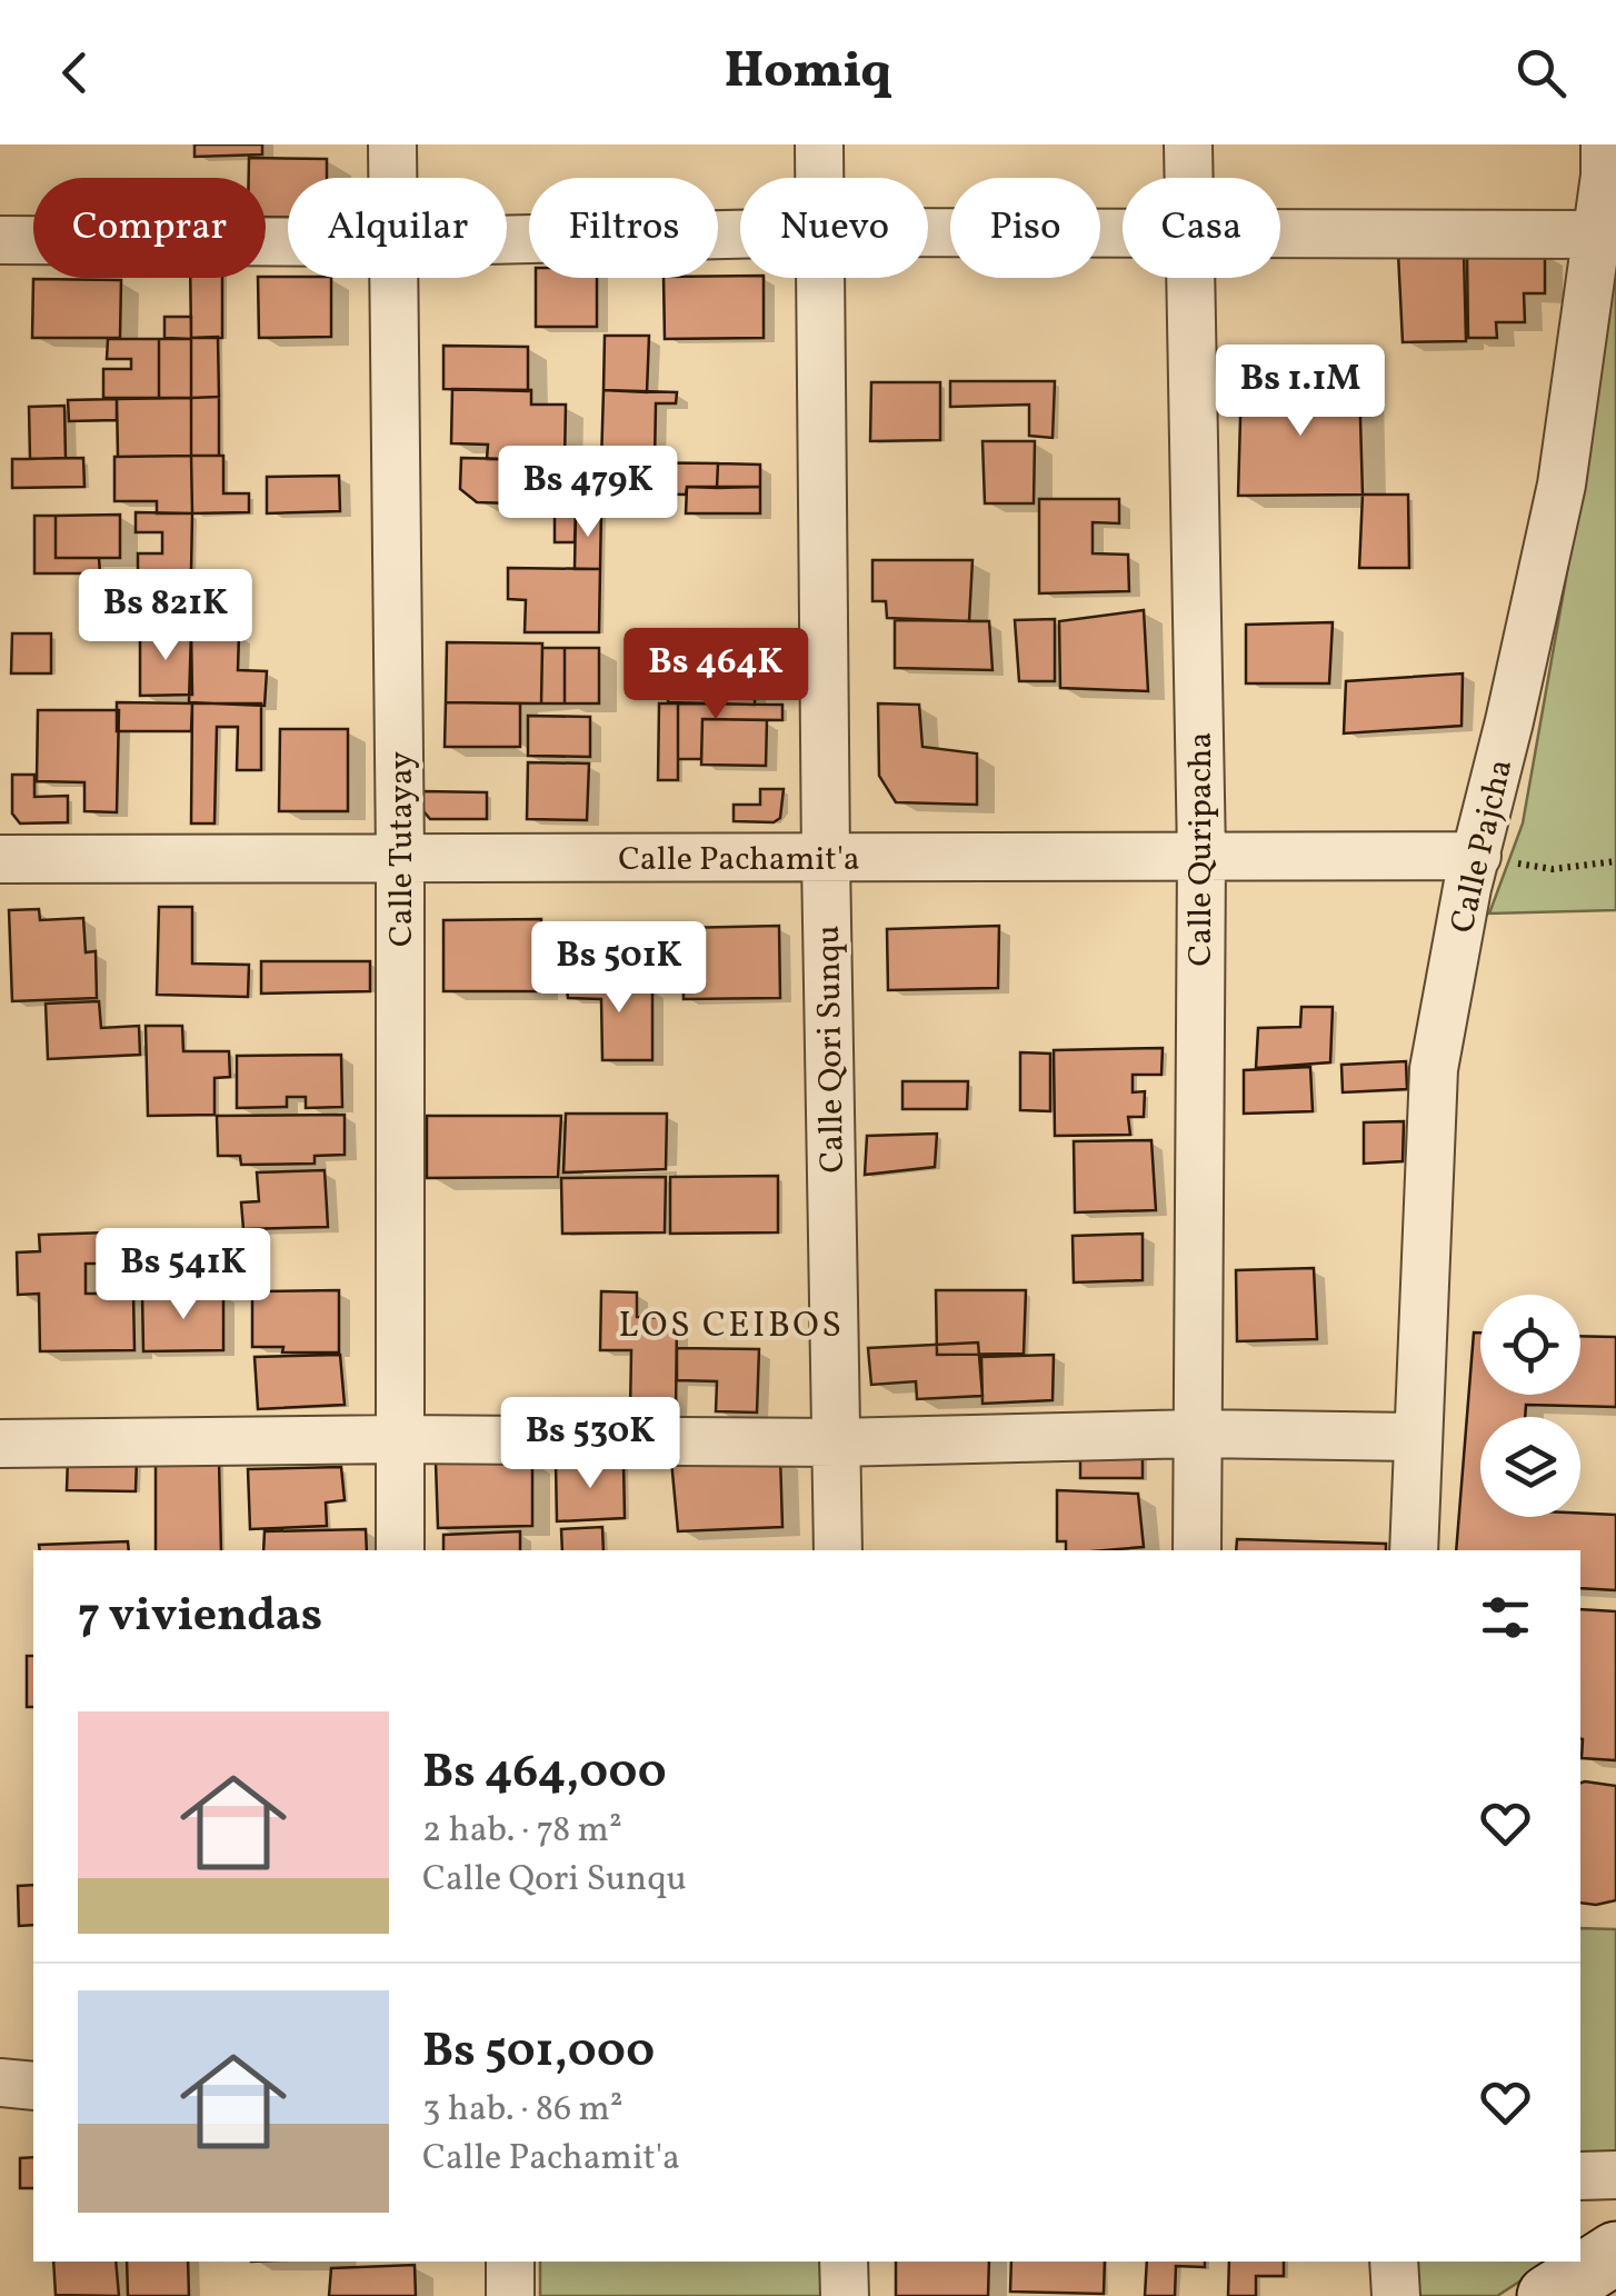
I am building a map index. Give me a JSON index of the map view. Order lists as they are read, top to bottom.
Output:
{
  "streets": {
    "street": [
      "Calle Pajcha",
      "Calle Tutayay",
      "Calle Quripacha",
      "Calle Pachamit'a",
      "Calle Qori Sunqu"
    ]
  },
  "crossings": [
    ["Calle Pajcha", "Calle Pachamit'a"],
    ["Calle Tutayay", "Calle Pachamit'a"],
    ["Calle Quripacha", "Calle Pachamit'a"],
    ["Calle Pachamit'a", "Calle Qori Sunqu"]
  ],
  "districts": ["LOS CEIBOS"],
  "page": {
    "header": "Homiq",
    "chip": [
      "Comprar",
      "Alquilar",
      "Filtros",
      "Nuevo",
      "Piso",
      "Casa"
    ],
    "price": [
      "Bs 1.1M",
      "Bs 479K",
      "Bs 821K",
      "Bs 464K",
      "Bs 501K",
      "Bs 541K",
      "Bs 530K"
    ],
    "heading": "7 viviendas",
    "list": [
      {
        "name": "Bs 464,000",
        "note": "2 hab. · 78 m² · Calle Qori Sunqu"
      },
      {
        "name": "Bs 501,000",
        "note": "3 hab. · 86 m² · Calle Pachamit'a"
      }
    ]
  }
}
